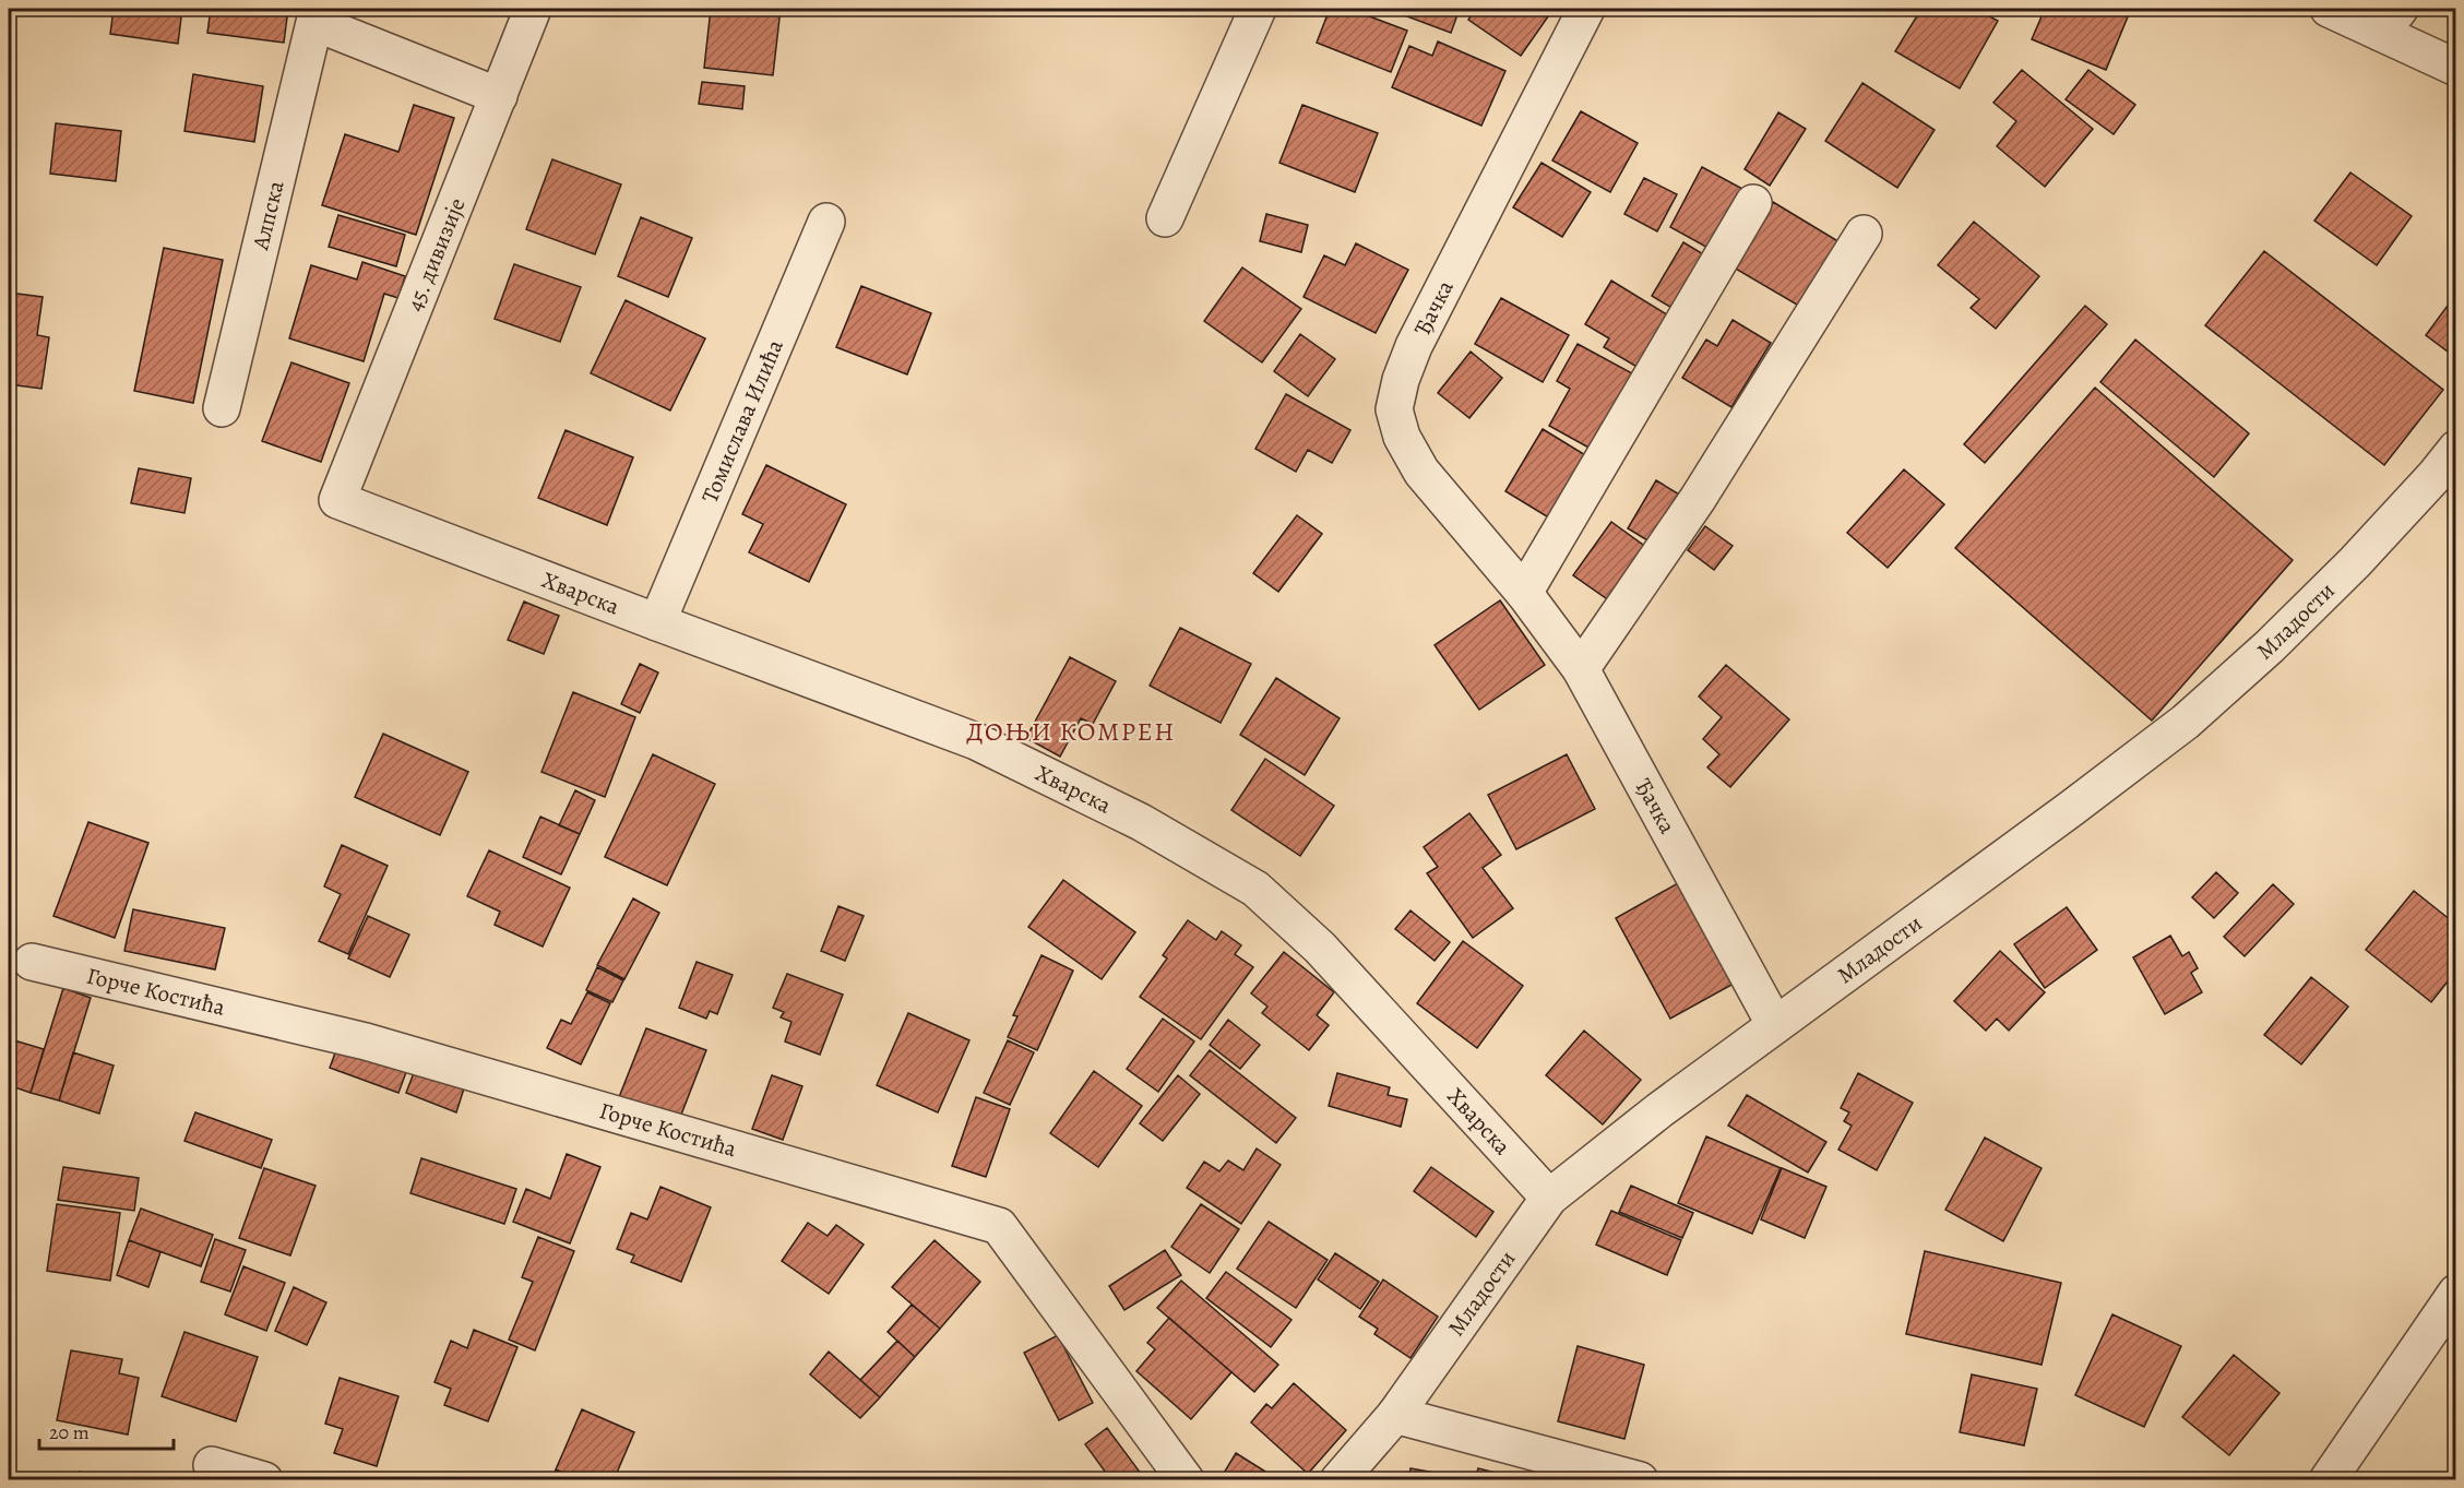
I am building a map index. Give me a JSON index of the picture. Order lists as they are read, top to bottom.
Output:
{
  "streets": {
    "street": [
      "Алпска",
      "45. дивизије",
      "Ђачка",
      "Томислава Илића",
      "Хварска",
      "Младости",
      "Горче Костића"
    ]
  },
  "crossings": [
    ["Алпска", "45. дивизије"],
    ["45. дивизије", "Хварска"],
    ["Ђачка", "Младости"],
    ["Томислава Илића", "Хварска"],
    ["Хварска", "Младости"]
  ],
  "districts": ["ДОЊИ КОМРЕН"],
  "scale_bar": "20 m"
}
